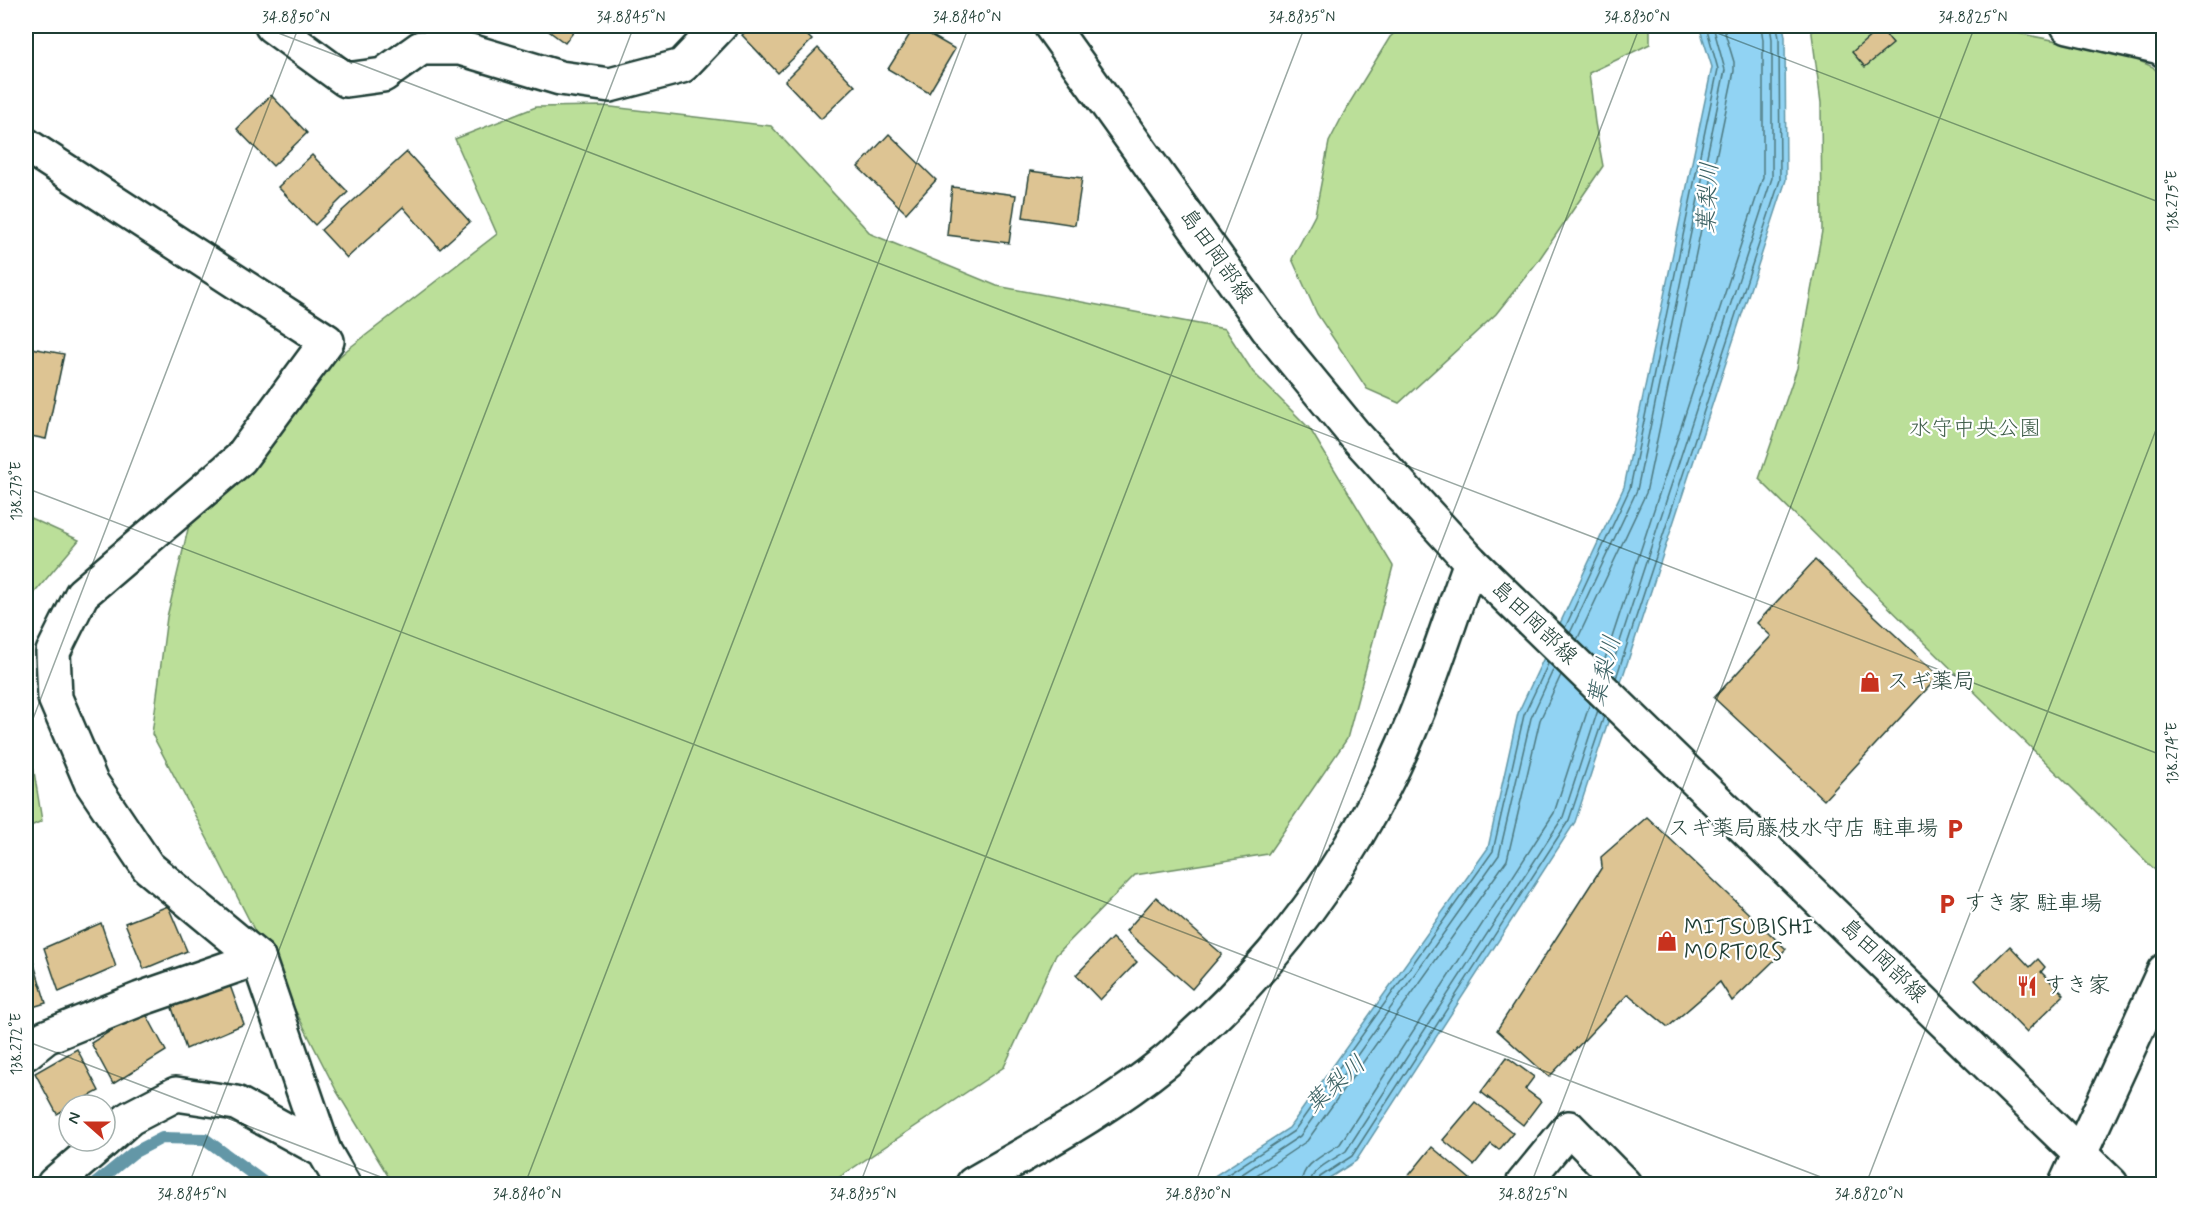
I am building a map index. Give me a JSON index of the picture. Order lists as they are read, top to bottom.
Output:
{
  "streets": {
    "street": ["島田岡部線"]
  },
  "water": ["葉梨川"],
  "parks": ["水守中央公園"],
  "places": {
    "shop": ["スギ薬局", "MITSUBISHI MORTORS"],
    "parking": ["スギ薬局藤枝水守店 駐車場", "すき家 駐車場"],
    "restaurant": ["すき家"]
  },
  "north": "left",
  "coordinates": [
    "34.8850°N",
    "34.8845°N",
    "34.8840°N",
    "34.8835°N",
    "34.8830°N",
    "34.8825°N",
    "138.275°E",
    "138.273°E",
    "138.274°E",
    "138.272°E",
    "34.8820°N"
  ]
}
